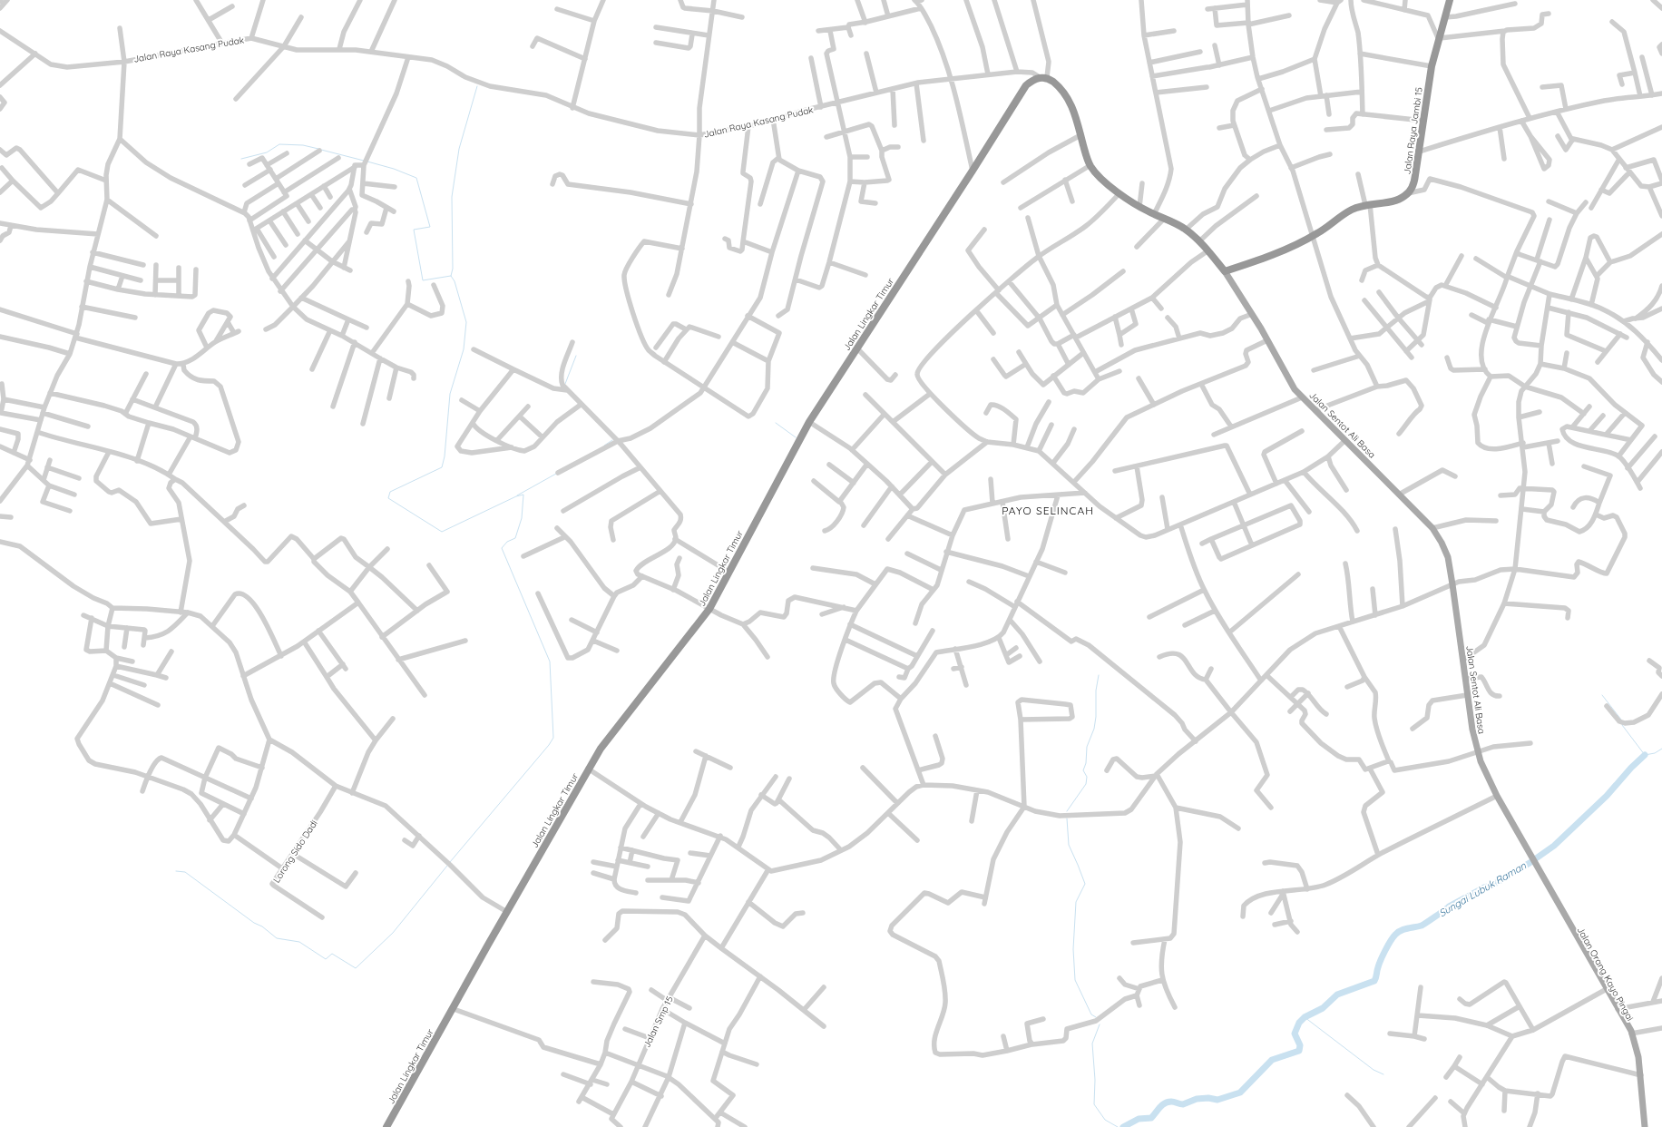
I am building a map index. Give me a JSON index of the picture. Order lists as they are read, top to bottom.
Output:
{
  "streets": {
    "highway": ["Jalan Raya Jambi 15", "Jalan Lingkar Timur", "Jalan Sentot Ali Basa"],
    "main road": ["Jalan Orang Kayo Pingai"],
    "street": ["Jalan Raya Kasang Pudak", "Lorong Sido Dadi", "Jalan Smp 15"]
  },
  "crossings": [
    ["Jalan Raya Kasang Pudak", "Jalan Lingkar Timur"],
    ["Jalan Raya Kasang Pudak", "Jalan Sentot Ali Basa"],
    ["Jalan Lingkar Timur", "Jalan Sentot Ali Basa"],
    ["Jalan Sentot Ali Basa", "Jalan Orang Kayo Pingai"]
  ],
  "districts": ["PAYO SELINCAH"],
  "water": ["Sungai Lubuk Raman"]
}
